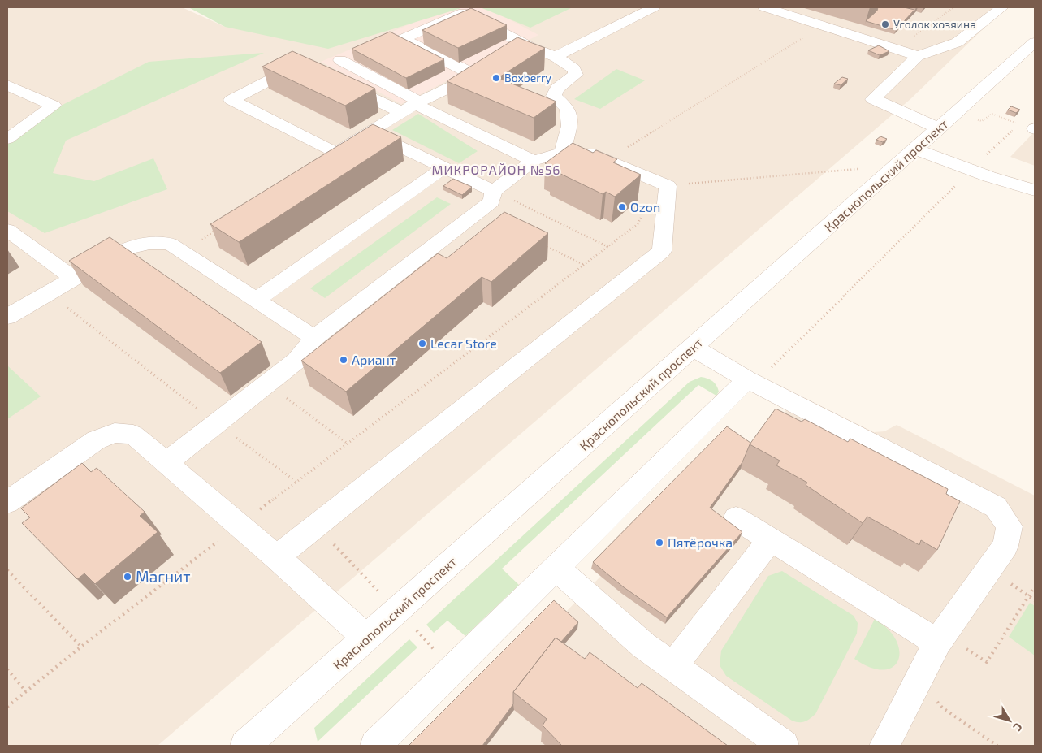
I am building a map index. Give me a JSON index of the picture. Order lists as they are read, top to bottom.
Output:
{
  "streets": {
    "street": ["Краснопольский проспект"]
  },
  "districts": ["МИКРОРАЙОН №56"],
  "places": [
    "Уголок хозяина",
    "Boxberry",
    "Ozon",
    "Lecar Store",
    "Ариант",
    "Пятёрочка",
    "Магнит"
  ],
  "north": "bottom right"
}
